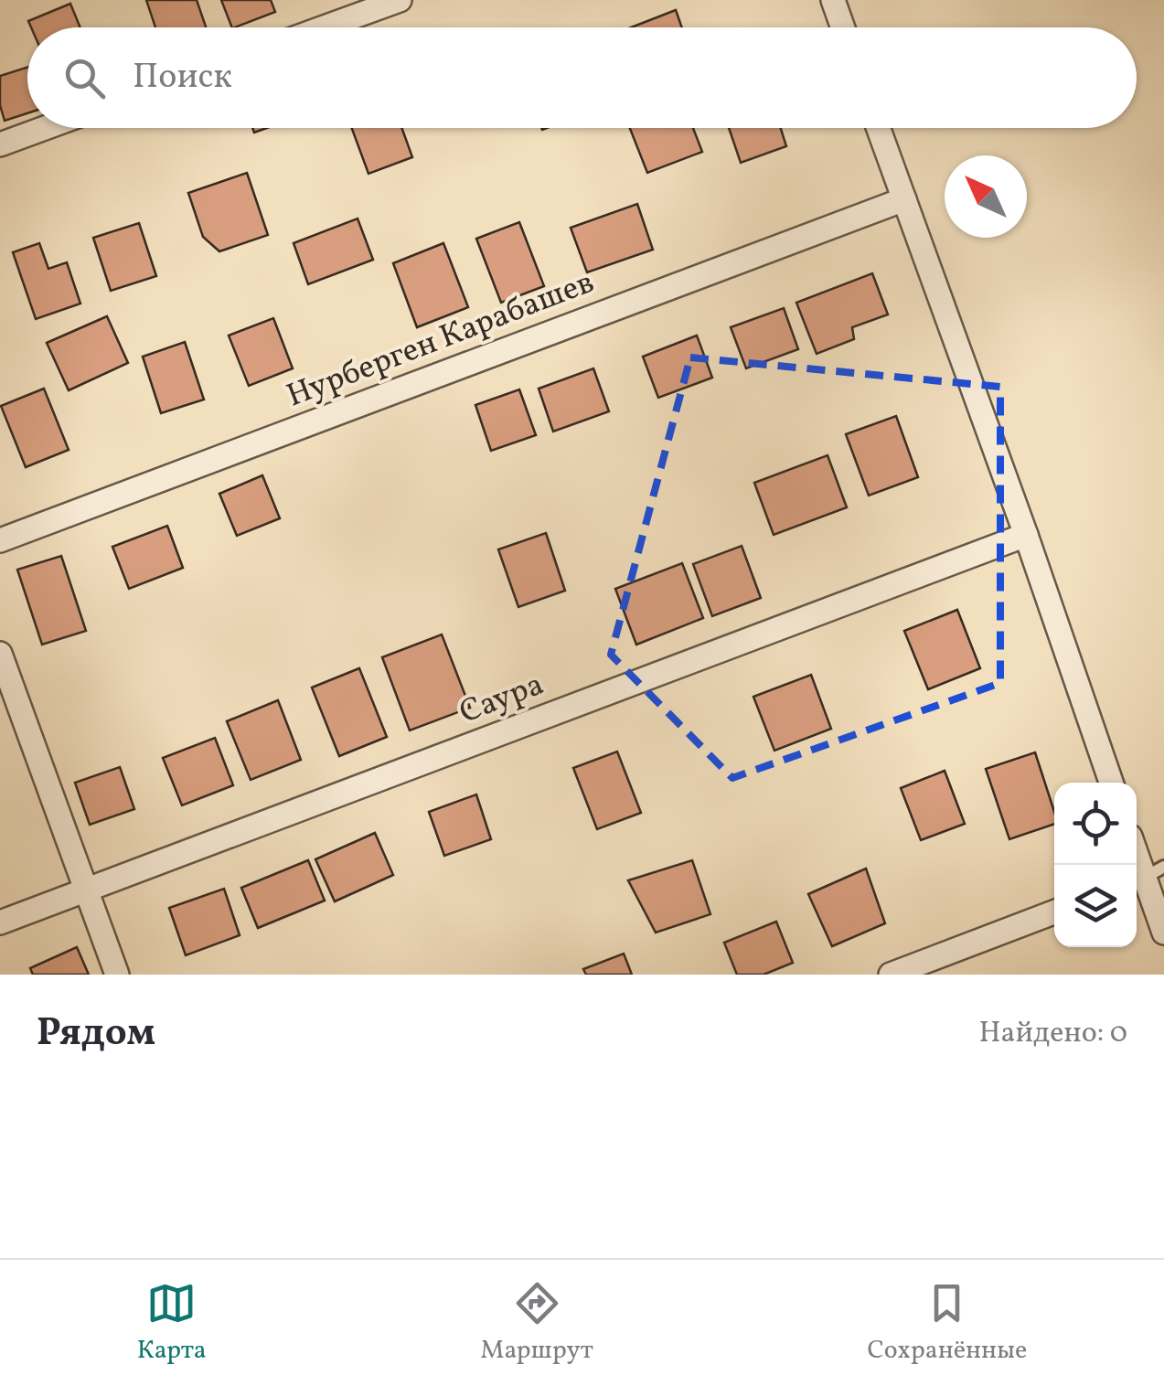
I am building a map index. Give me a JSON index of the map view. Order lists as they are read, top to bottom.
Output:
{
  "streets": {
    "street": ["Нурберген Карабашев", "Саура"]
  },
  "north": "top left",
  "page": {
    "search": "Поиск",
    "heading": ["Рядом", "Найдено: 0"],
    "nav": ["Карта", "Маршрут", "Сохранённые"]
  }
}
